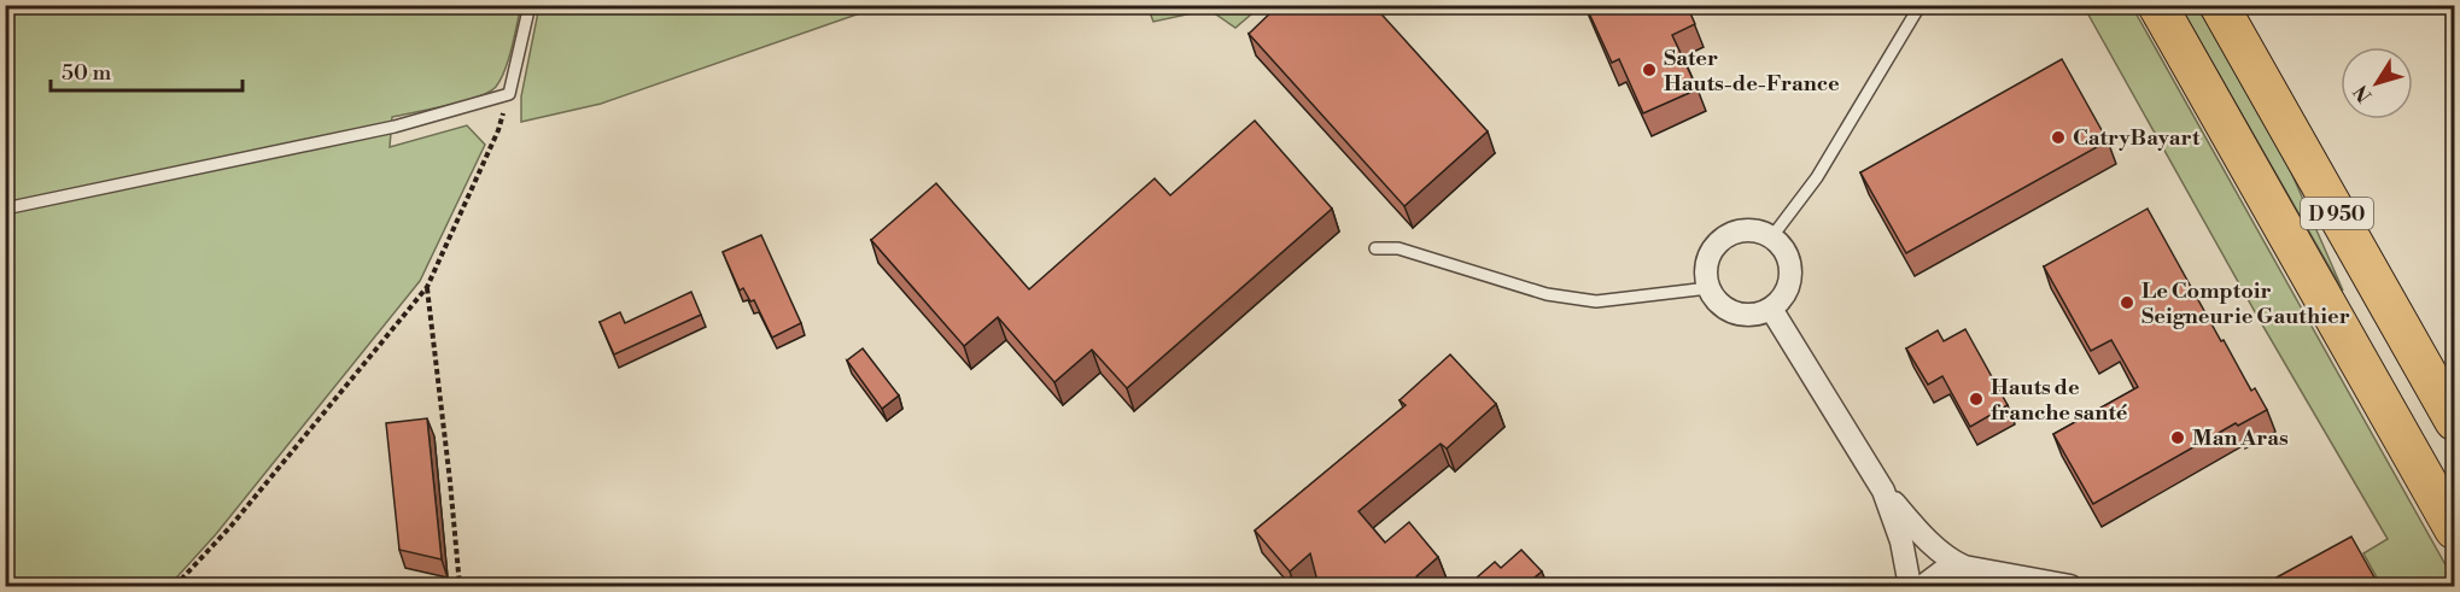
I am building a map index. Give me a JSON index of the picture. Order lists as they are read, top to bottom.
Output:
{
  "streets": {
    "highway": ["D 950"]
  },
  "places": [
    "Sater Hauts-de-France",
    "CatryBayart",
    "Le Comptoir Seigneurie Gauthier",
    "Hauts de franche santé",
    "Man Aras"
  ],
  "scale_bar": "50 m",
  "north": "bottom left"
}
